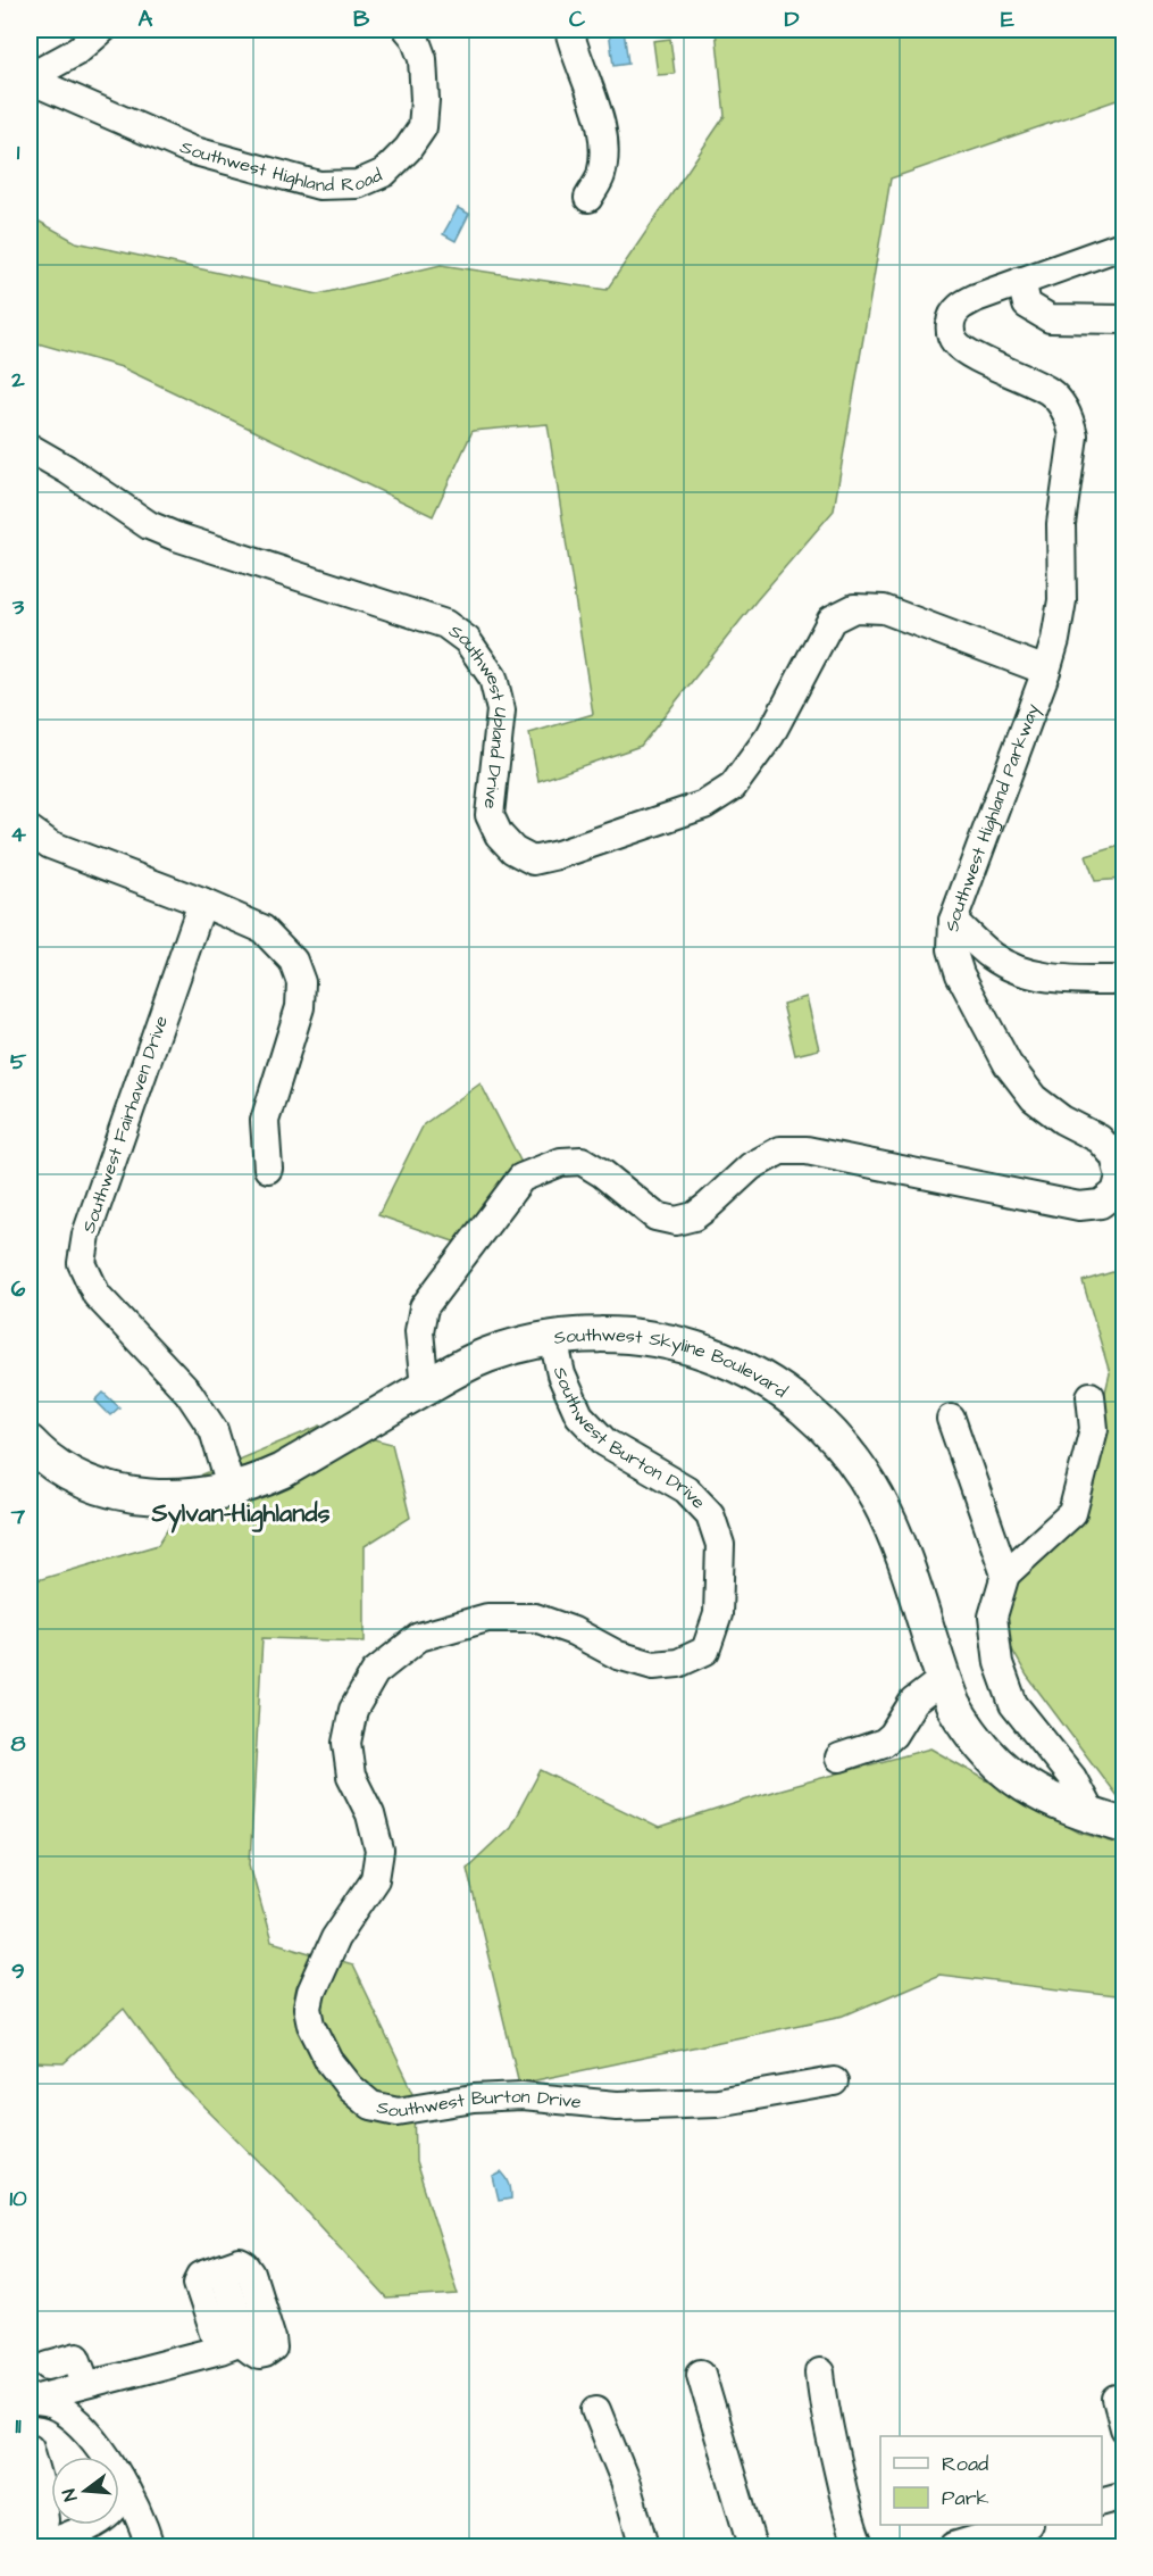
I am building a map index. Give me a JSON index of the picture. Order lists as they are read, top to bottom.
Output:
{
  "streets": {
    "main road": ["Southwest Skyline Boulevard"],
    "street": [
      "Southwest Highland Road",
      "Southwest Upland Drive",
      "Southwest Highland Parkway",
      "Southwest Fairhaven Drive",
      "Southwest Burton Drive"
    ]
  },
  "crossings": [
    ["Southwest Upland Drive", "Southwest Highland Parkway"],
    ["Southwest Highland Parkway", "Southwest Skyline Boulevard"],
    ["Southwest Fairhaven Drive", "Southwest Skyline Boulevard"],
    ["Southwest Skyline Boulevard", "Southwest Burton Drive"]
  ],
  "districts": ["Sylvan-Highlands"],
  "legend": ["Road", "Park"],
  "north": "left",
  "grid": {
    "columns": [
      "A",
      "B",
      "C",
      "D",
      "E"
    ],
    "rows": [
      "1",
      "2",
      "3",
      "4",
      "5",
      "6",
      "7",
      "8",
      "9",
      "10",
      "11"
    ]
  }
}
